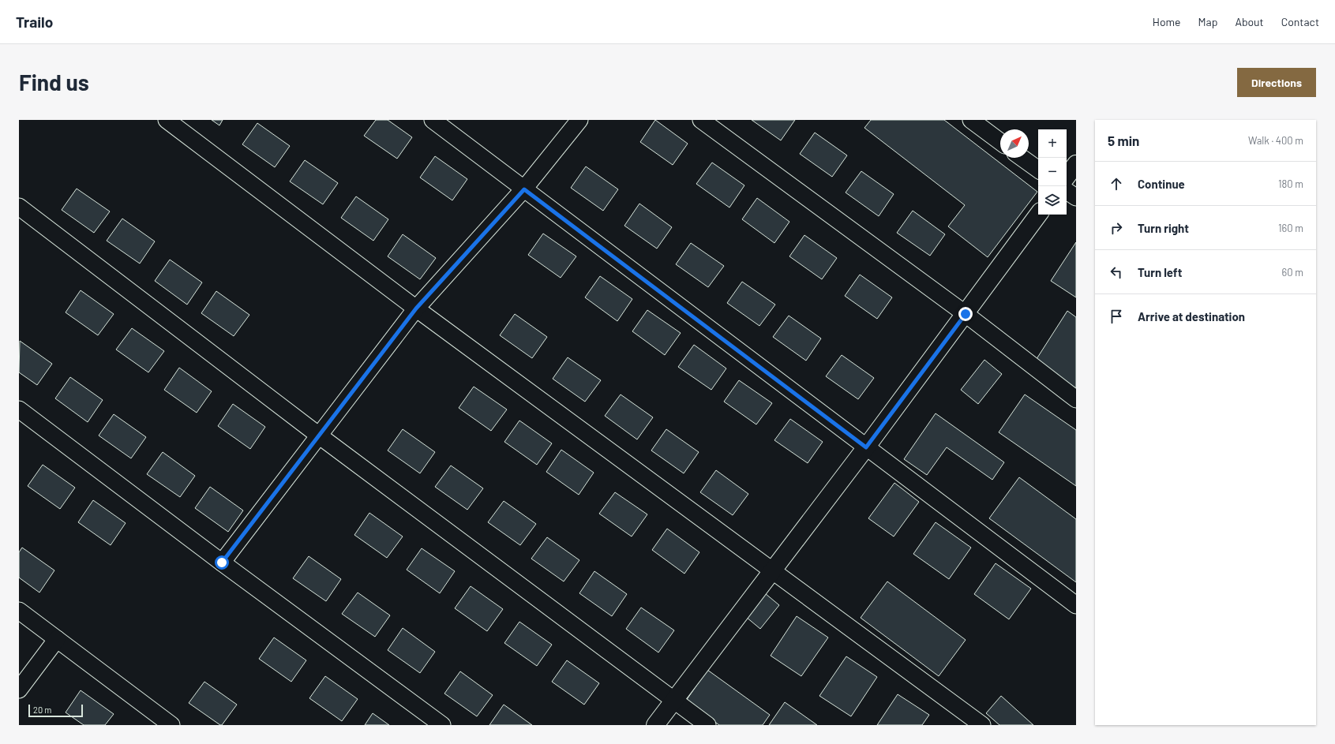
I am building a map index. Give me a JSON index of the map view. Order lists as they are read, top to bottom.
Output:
{
  "scale_bar": "20 m",
  "north": "top right",
  "page": {
    "header": "Trailo",
    "nav": [
      "Home",
      "Map",
      "About",
      "Contact"
    ],
    "buttons": "Directions",
    "title": "Find us",
    "heading": ["5 min", "Walk · 400 m"],
    "map_buttons": ["+", "−"],
    "list": [
      ["Continue", "180 m"],
      ["Turn right", "160 m"],
      ["Turn left", "60 m"],
      "Arrive at destination"
    ],
    "scale": "20 m"
  }
}
